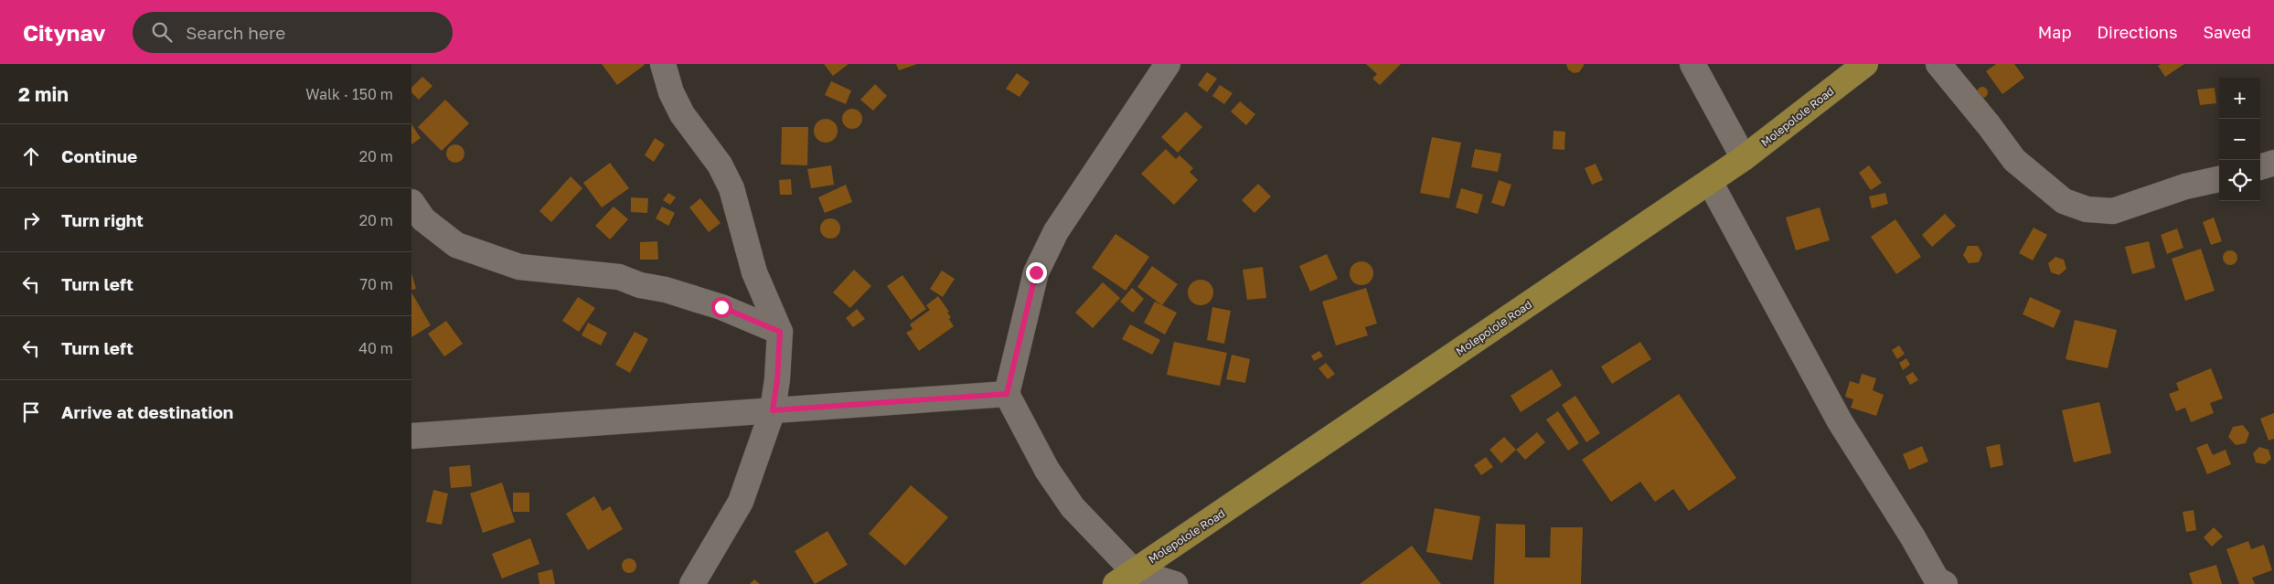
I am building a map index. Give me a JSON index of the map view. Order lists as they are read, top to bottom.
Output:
{
  "streets": {
    "main road": ["Molepolole Road"]
  },
  "page": {
    "header": "Citynav",
    "search": "Search here",
    "nav": ["Map", "Directions", "Saved"],
    "heading": ["2 min", "Walk · 150 m"],
    "map_buttons": ["+", "−"],
    "list": [
      ["Continue", "20 m"],
      ["Turn right", "20 m"],
      ["Turn left", "70 m"],
      ["Turn left", "40 m"],
      "Arrive at destination"
    ]
  }
}
